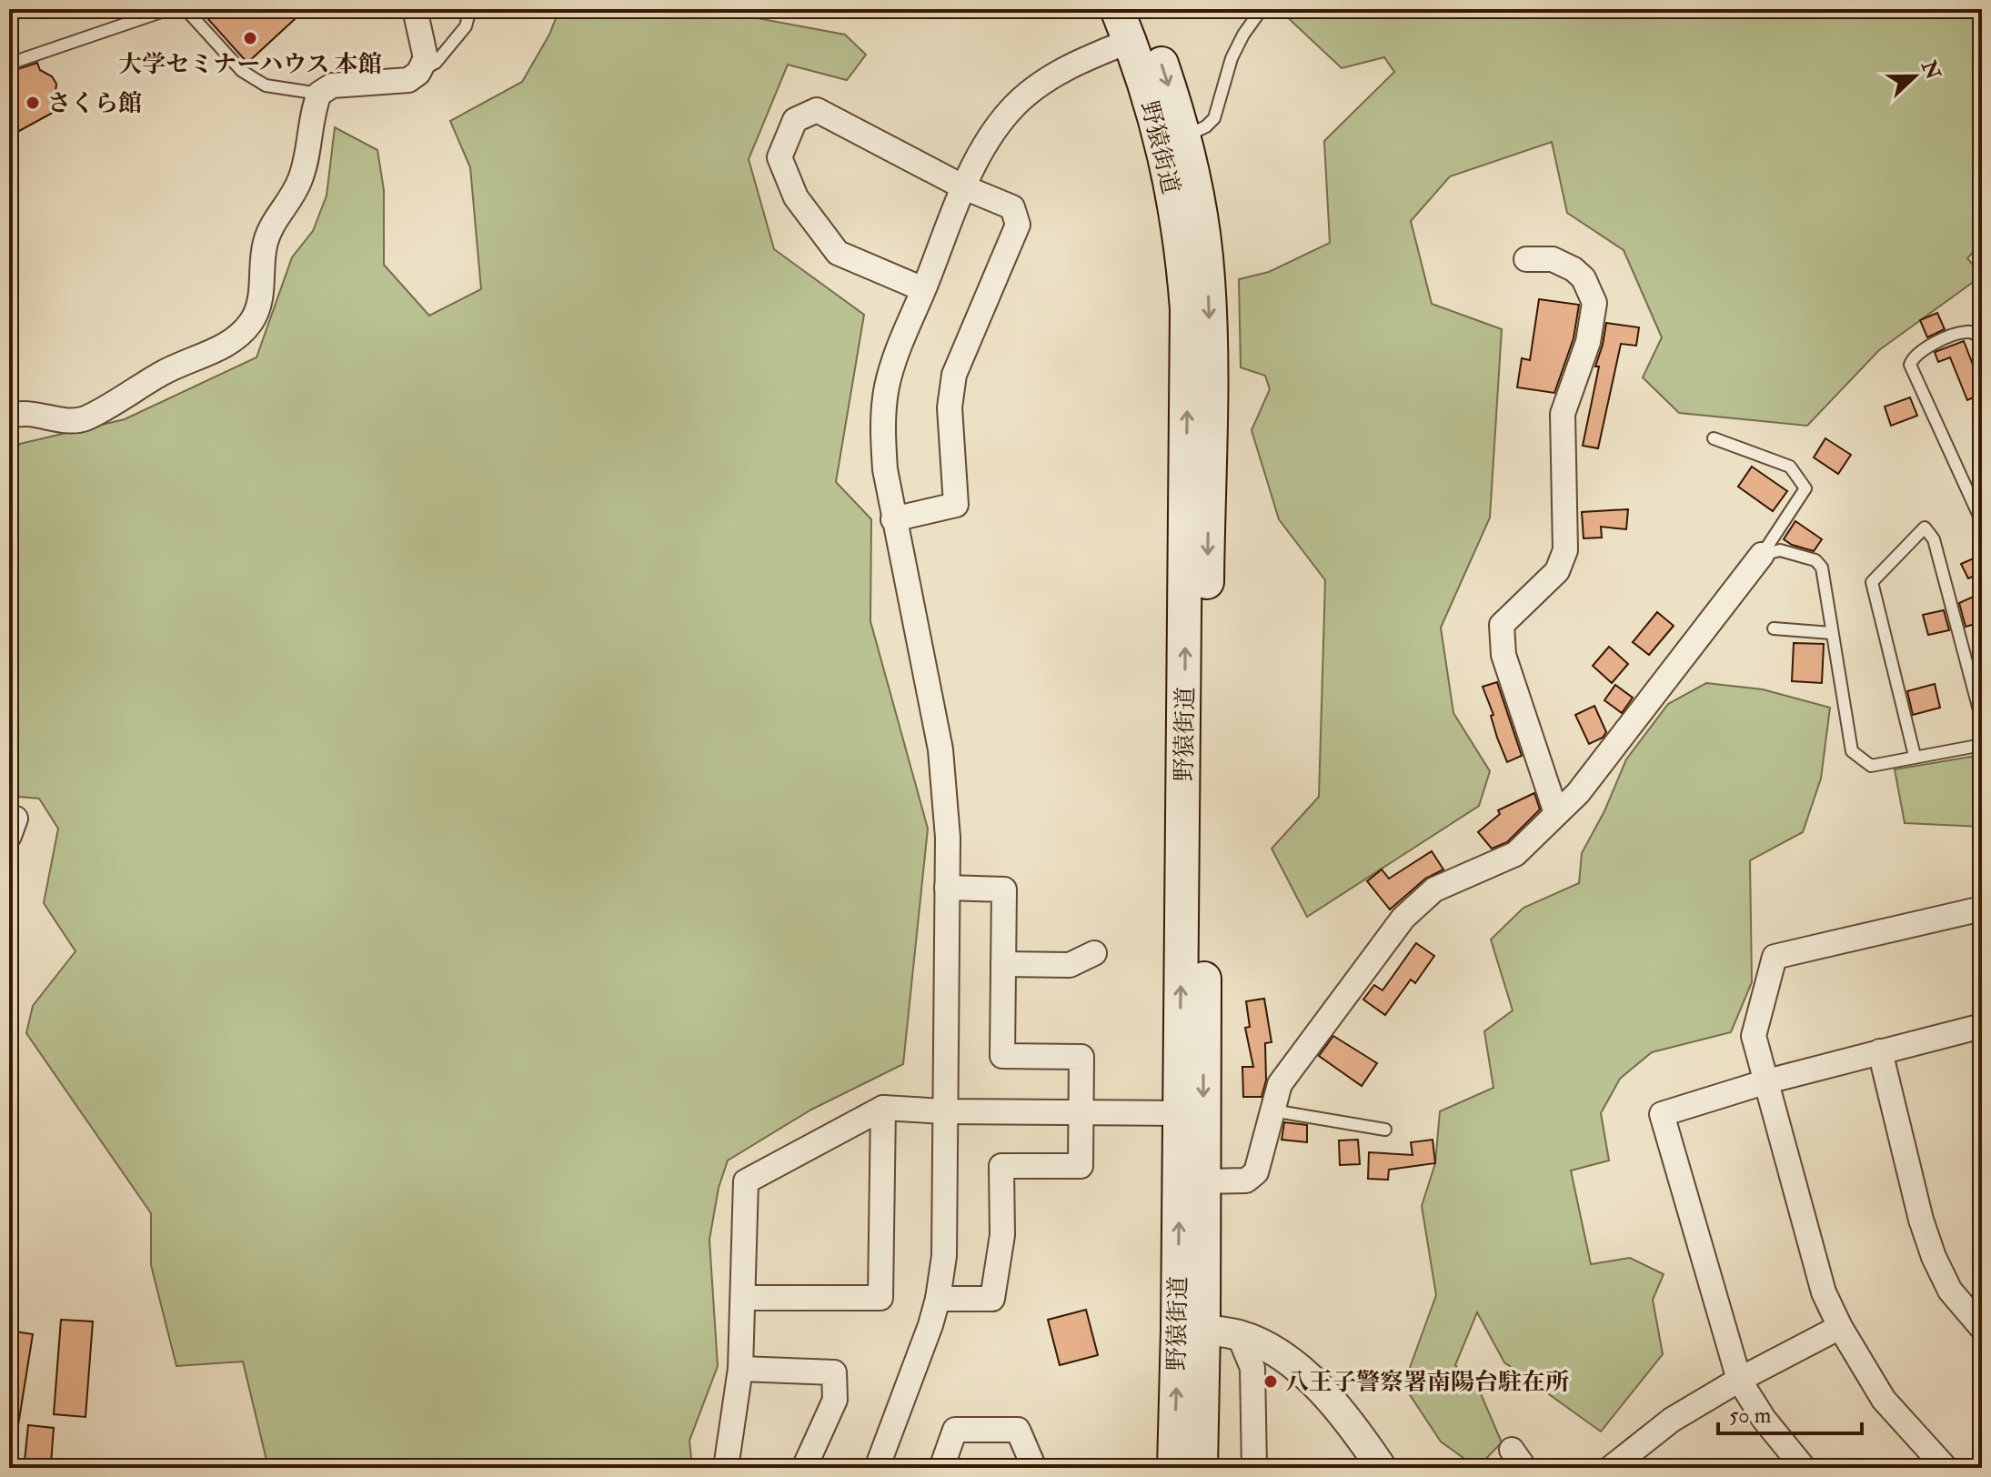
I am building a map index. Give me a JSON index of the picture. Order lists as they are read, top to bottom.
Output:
{
  "streets": {
    "main road": ["野猿街道"]
  },
  "places": ["大学セミナーハウス 本館", "さくら館", "八王子警察署南陽台駐在所"],
  "scale_bar": "50 m",
  "north": "right"
}
